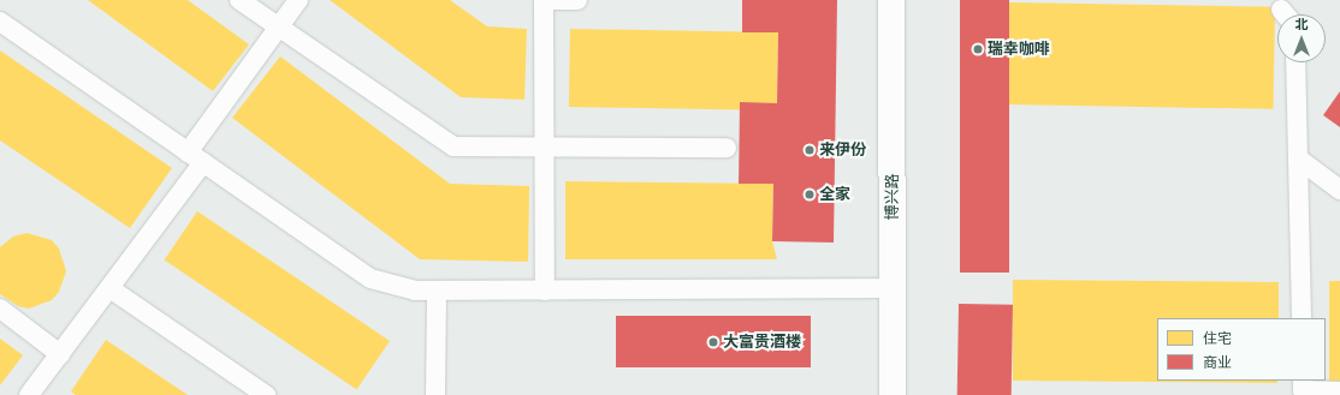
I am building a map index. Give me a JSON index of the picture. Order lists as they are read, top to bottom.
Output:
{
  "streets": {
    "street": ["博兴路"]
  },
  "places": [
    "瑞幸咖啡",
    "来伊份",
    "全家",
    "大富贵酒楼"
  ],
  "legend": ["住宅", "商业"],
  "north": "top"
}
